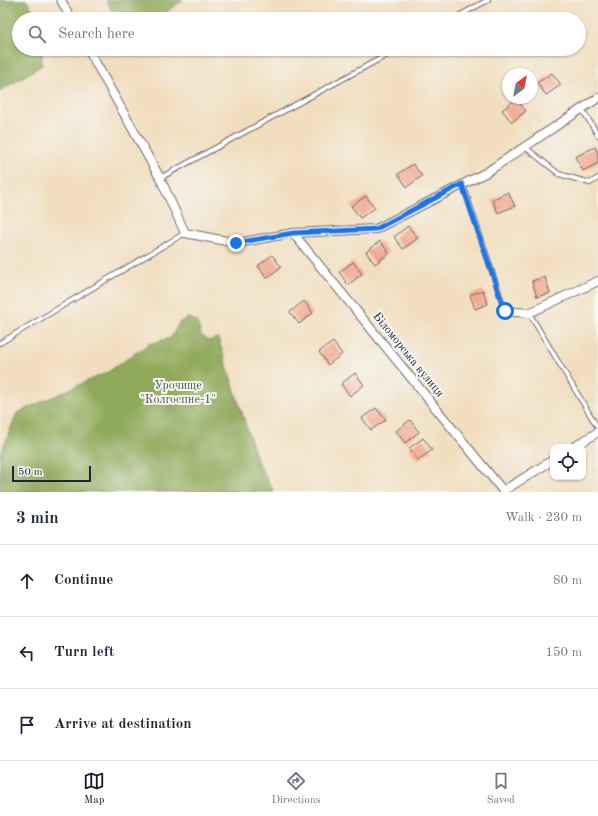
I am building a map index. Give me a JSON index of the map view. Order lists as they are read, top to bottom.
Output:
{
  "streets": {
    "street": ["Біломорська вулиця"]
  },
  "parks": ["Урочище \"Колгоспне-1\""],
  "scale_bar": "50 m",
  "north": "top right",
  "page": {
    "search": "Search here",
    "scale": "50 m",
    "heading": ["3 min", "Walk · 230 m"],
    "list": [
      ["Continue", "80 m"],
      ["Turn left", "150 m"],
      "Arrive at destination"
    ],
    "nav": ["Map", "Directions", "Saved"]
  }
}
